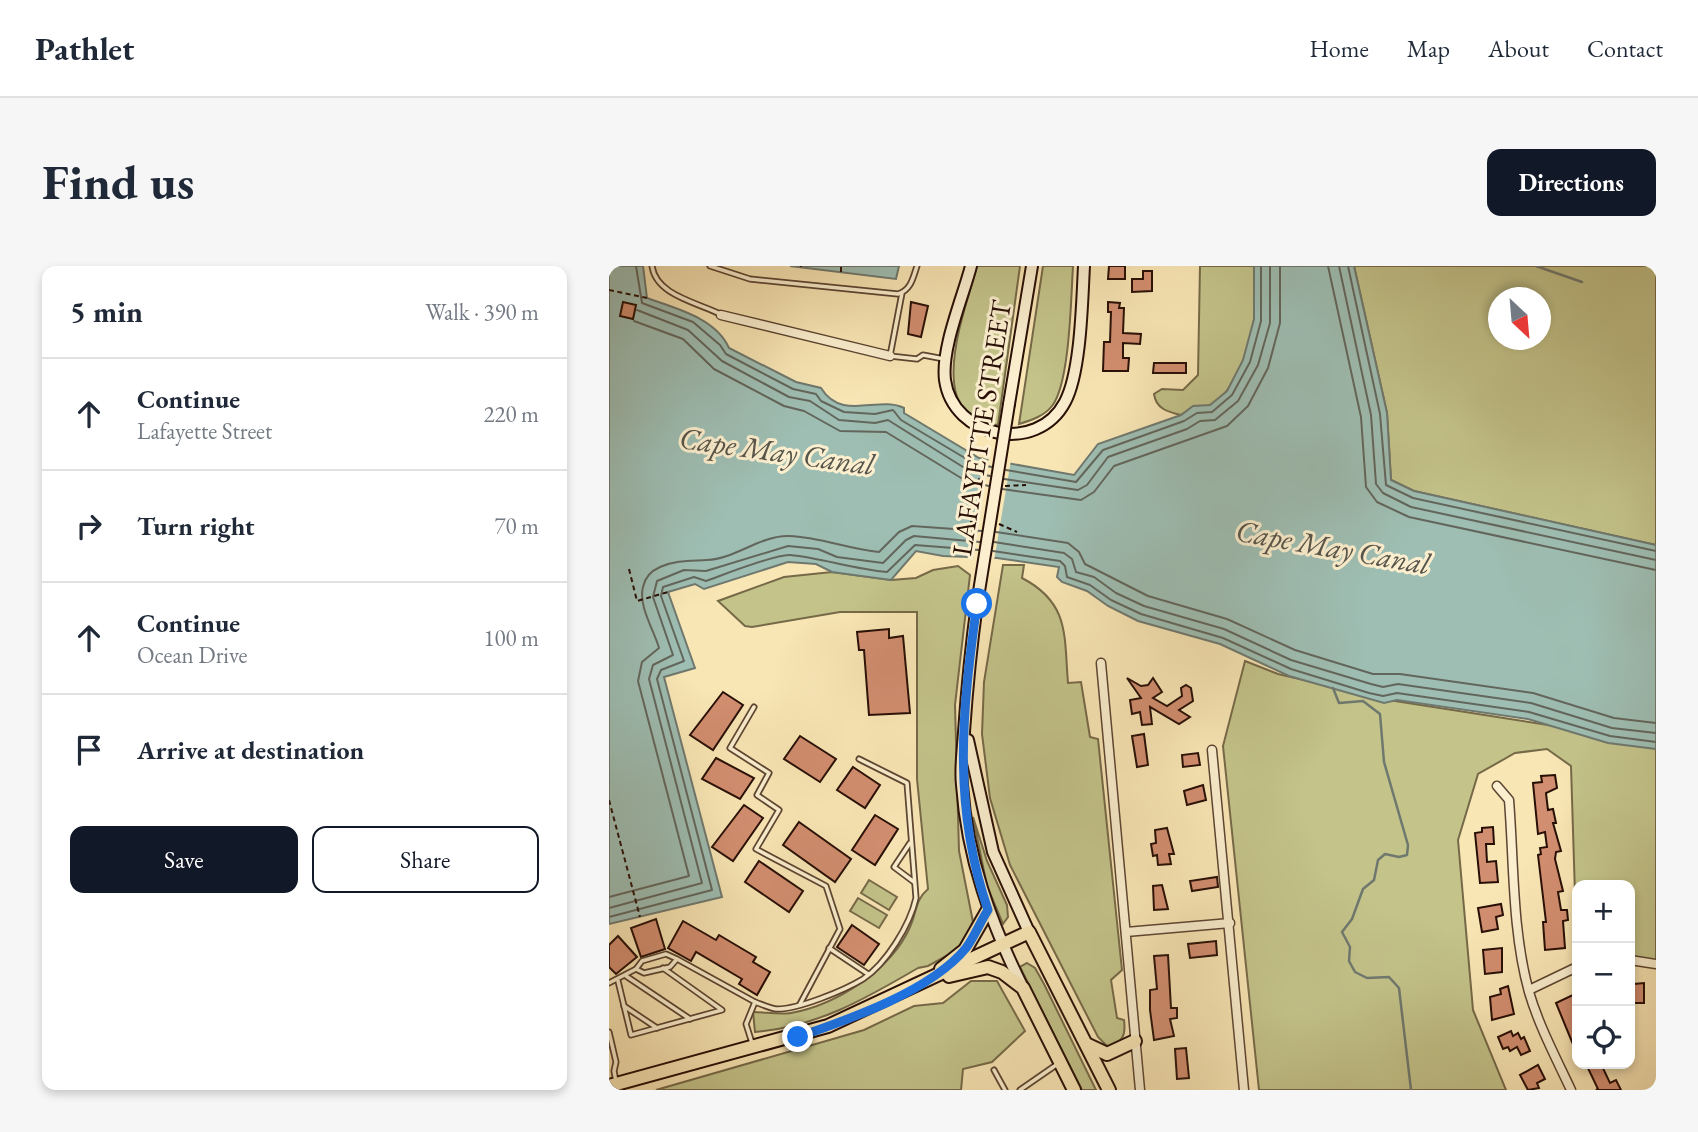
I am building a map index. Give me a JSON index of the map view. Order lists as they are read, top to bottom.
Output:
{
  "streets": {
    "main road": ["LAFAYETTE STREET"]
  },
  "water": ["Cape May Canal"],
  "north": "bottom right",
  "page": {
    "header": "Pathlet",
    "nav": [
      "Home",
      "Map",
      "About",
      "Contact"
    ],
    "buttons": [
      "Directions",
      ["Save", "Share"]
    ],
    "title": "Find us",
    "heading": ["5 min", "Walk · 390 m"],
    "list": [
      ["Continue", "Lafayette Street", "220 m"],
      ["Turn right", "70 m"],
      ["Continue", "Ocean Drive", "100 m"],
      "Arrive at destination"
    ],
    "map_buttons": ["+", "−"]
  }
}
